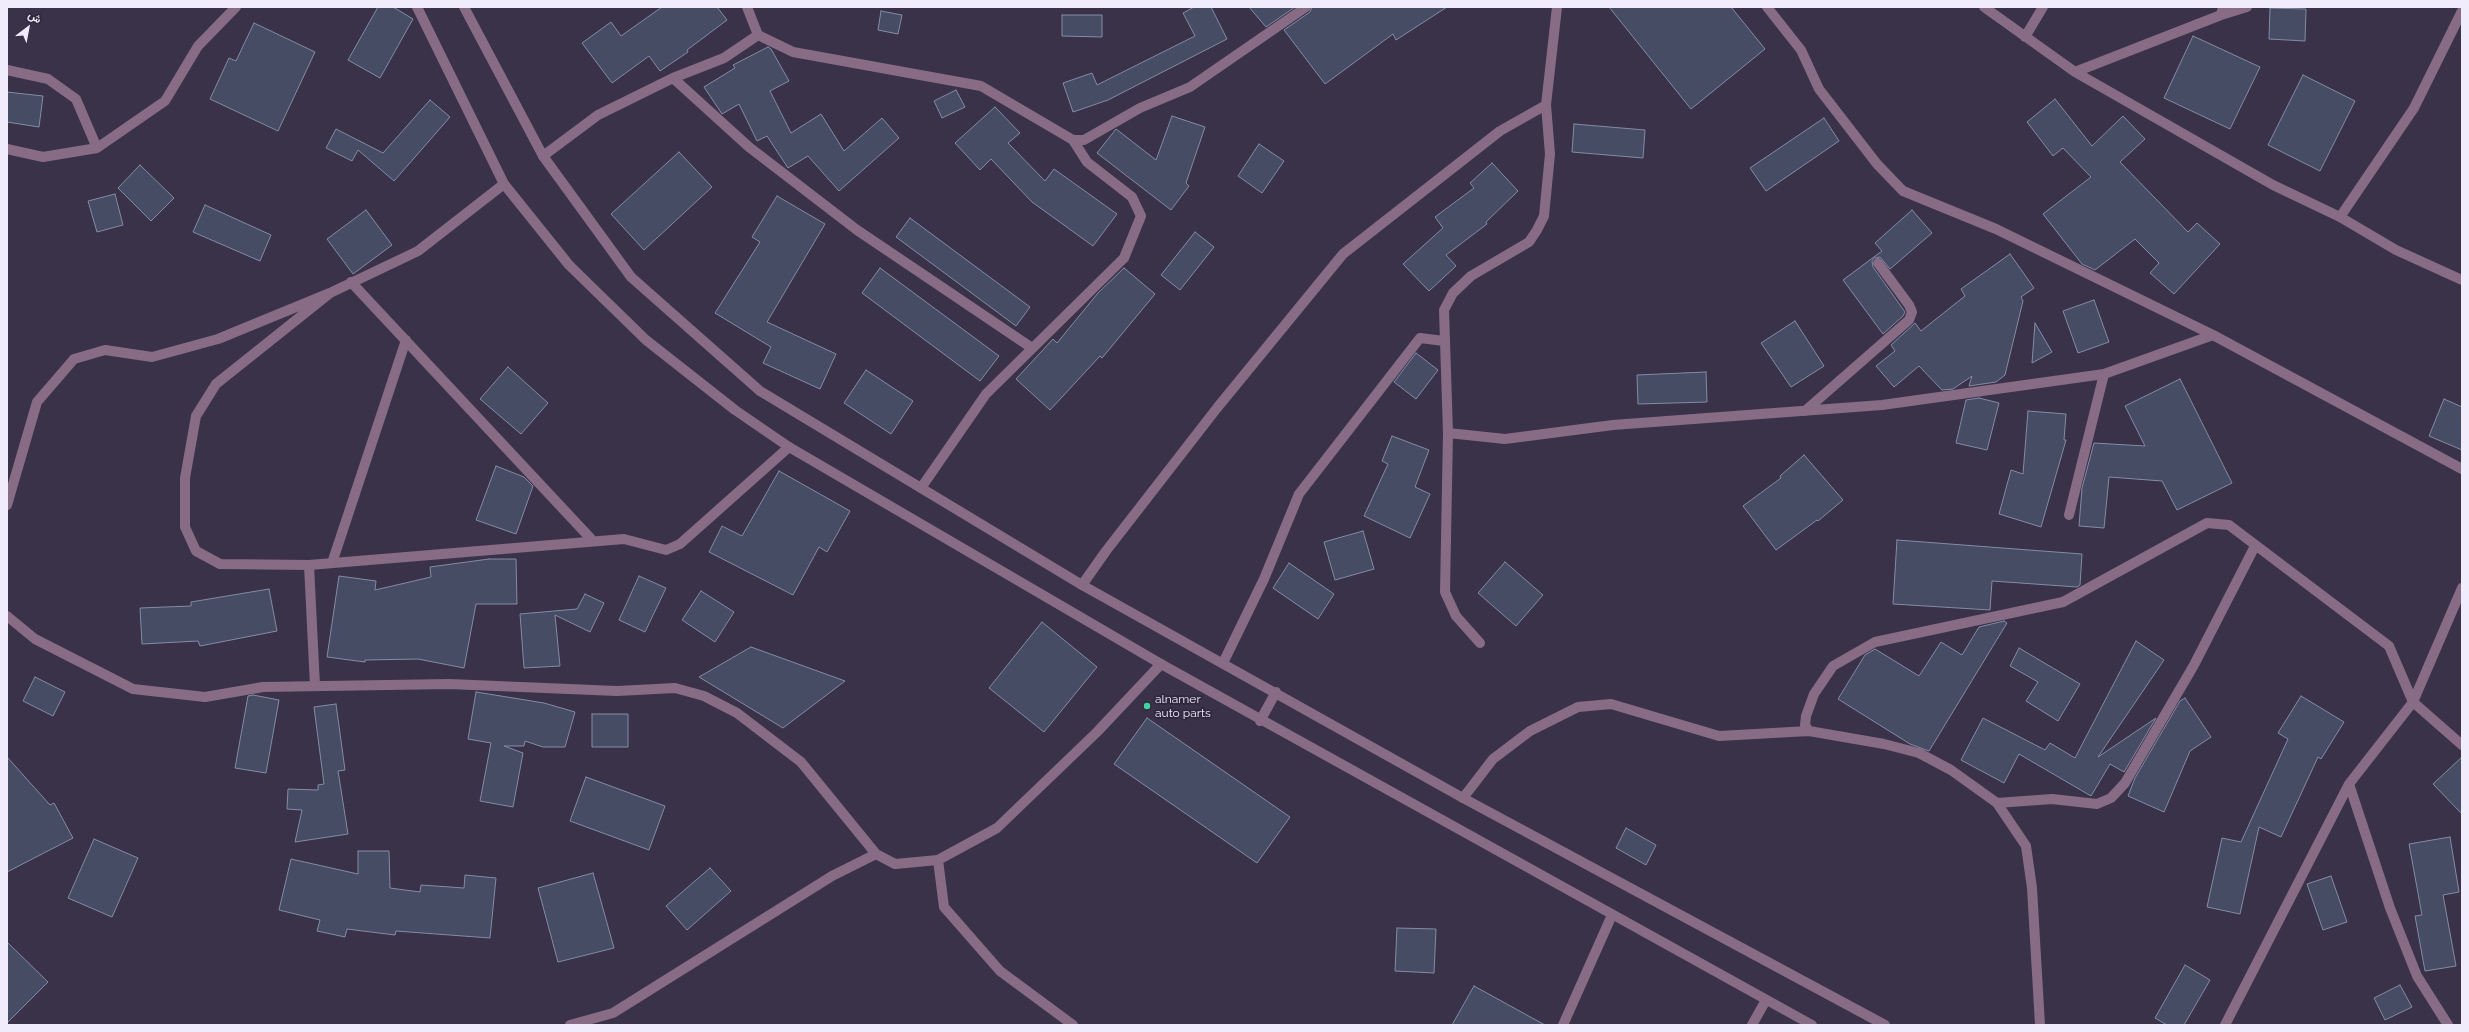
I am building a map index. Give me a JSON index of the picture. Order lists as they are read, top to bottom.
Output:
{
  "places": ["alnamer auto parts"],
  "north": "top right"
}
